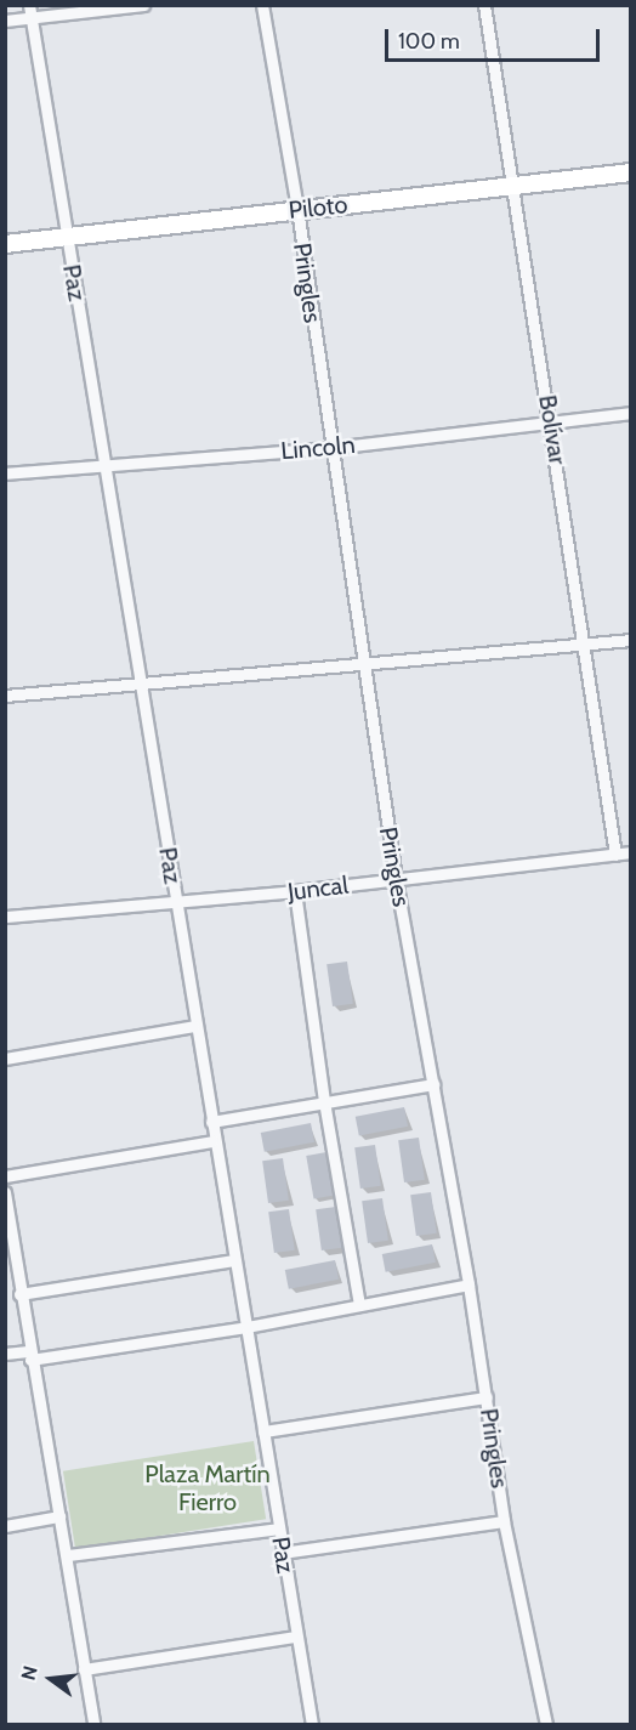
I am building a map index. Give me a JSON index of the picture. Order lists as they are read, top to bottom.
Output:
{
  "streets": {
    "main road": ["Piloto"],
    "street": [
      "Paz",
      "Pringles",
      "Bolívar",
      "Lincoln",
      "Juncal"
    ]
  },
  "crossings": [
    ["Piloto", "Paz"],
    ["Piloto", "Pringles"],
    ["Piloto", "Bolívar"],
    ["Paz", "Lincoln"],
    ["Paz", "Juncal"],
    ["Pringles", "Lincoln"],
    ["Pringles", "Juncal"],
    ["Bolívar", "Lincoln"],
    ["Bolívar", "Juncal"]
  ],
  "parks": ["Plaza Martín Fierro"],
  "scale_bar": "100 m",
  "north": "left"
}
